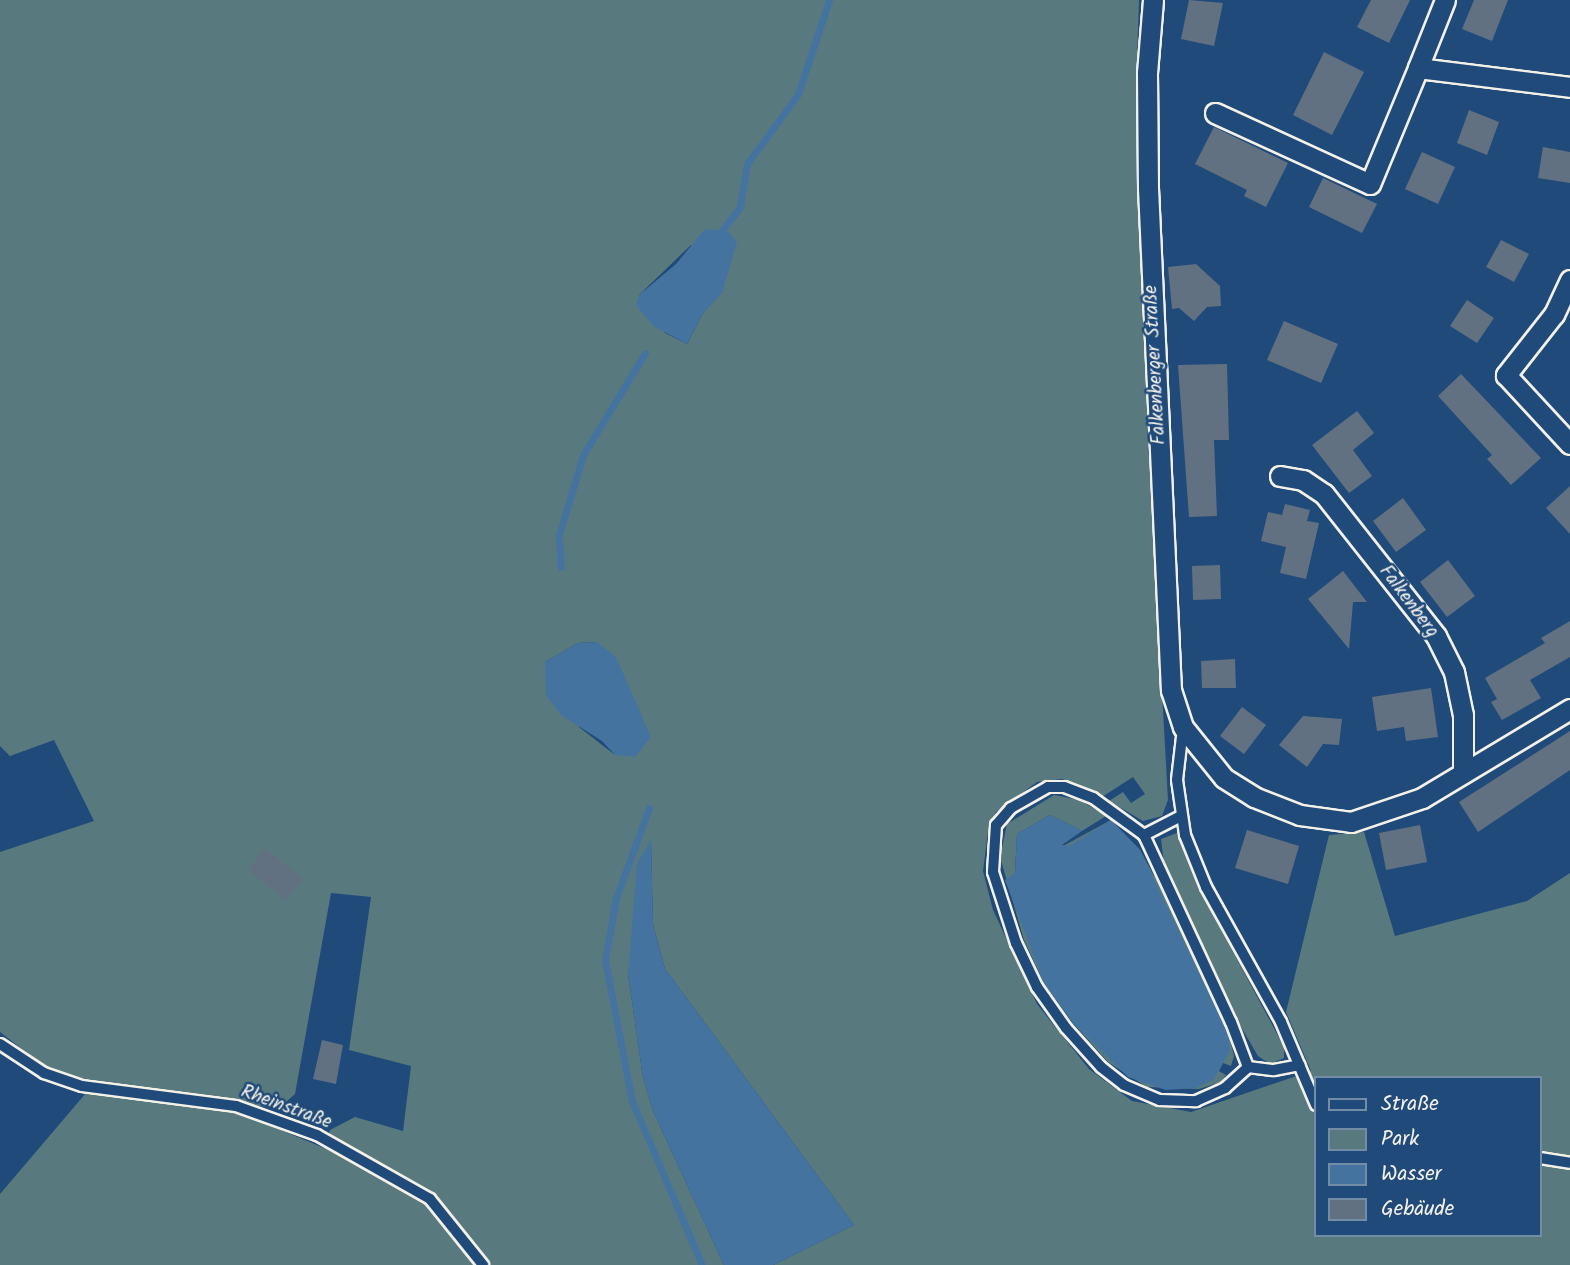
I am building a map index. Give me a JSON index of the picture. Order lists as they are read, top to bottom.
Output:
{
  "streets": {
    "street": ["Falkenberger Straße", "Falkenberg"],
    "lane": ["Rheinstraße"]
  },
  "legend": [
    "Straße",
    "Park",
    "Wasser",
    "Gebäude"
  ]
}
